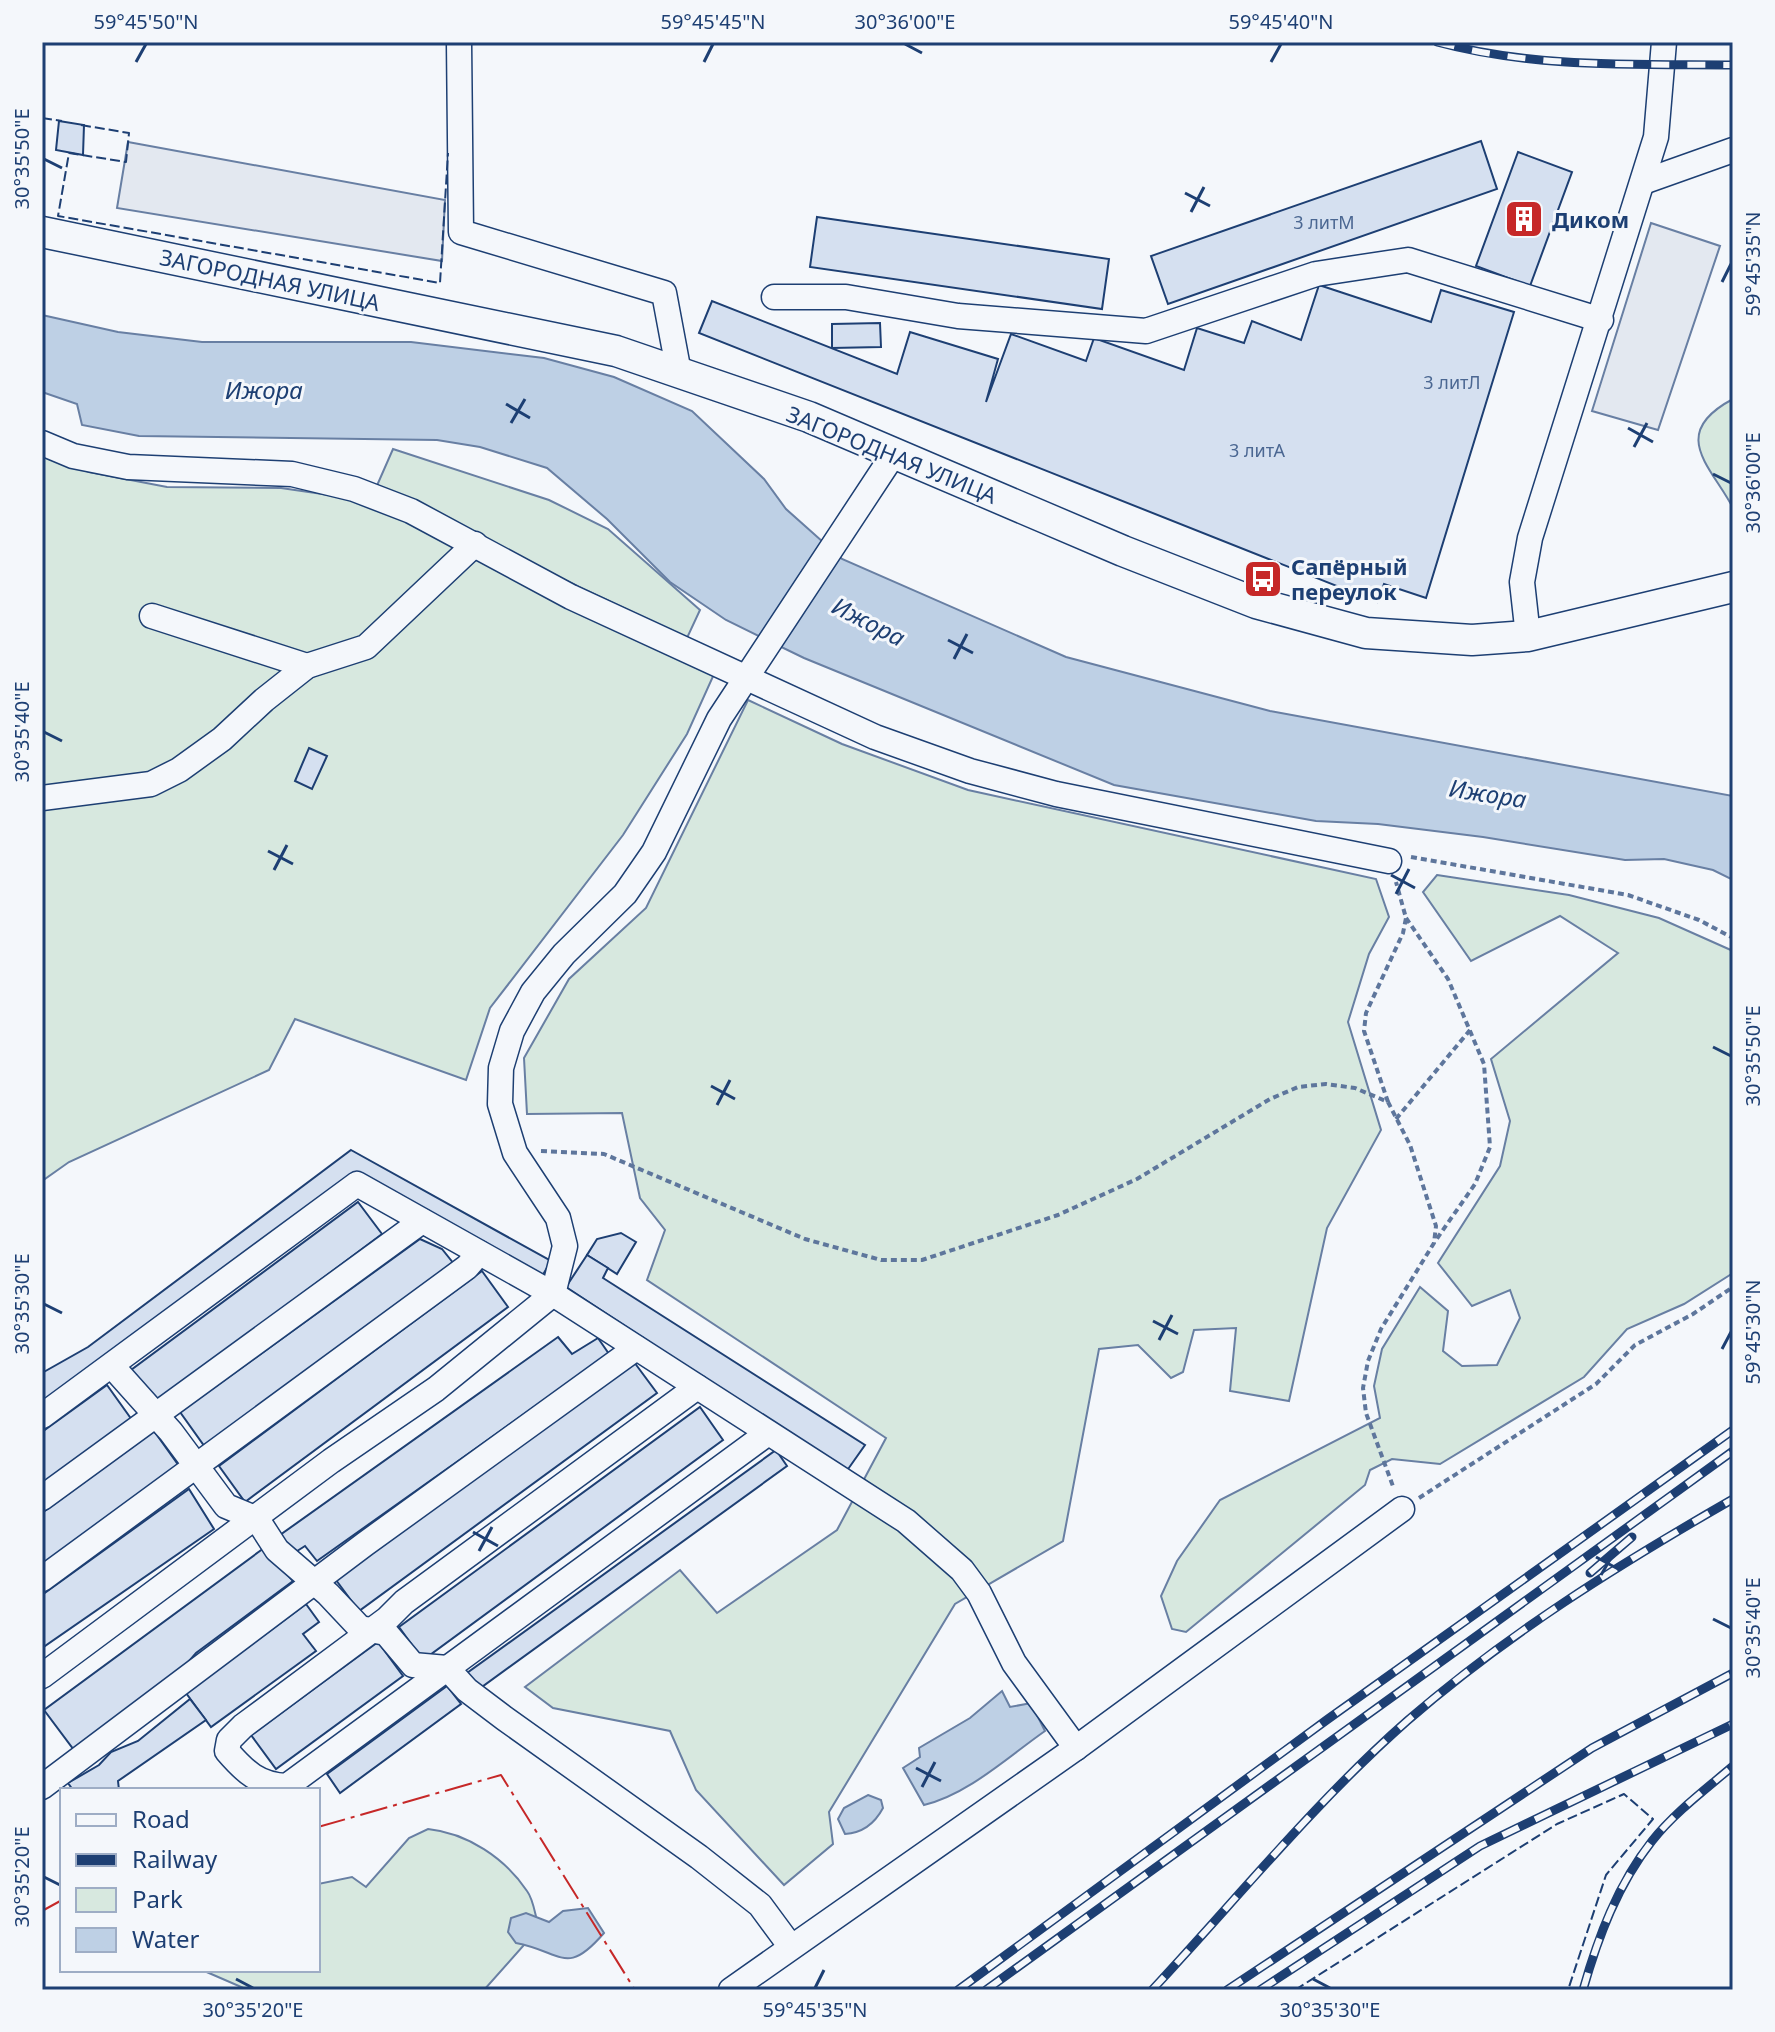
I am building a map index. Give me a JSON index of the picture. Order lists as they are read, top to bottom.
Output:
{
  "streets": {
    "main road": ["ЗАГОРОДНАЯ УЛИЦА"]
  },
  "water": ["Ижора"],
  "places": {
    "building": ["Диком"],
    "bus stop": ["Сапёрный переулок"]
  },
  "house_numbers": ["3 литМ", "3 литЛ", "3 литА"],
  "legend": [
    "Road",
    "Railway",
    "Park",
    "Water"
  ],
  "coordinates": [
    "59°45'50\"N",
    "59°45'45\"N",
    "30°36'00\"E",
    "59°45'40\"N",
    "30°35'50\"E",
    "59°45'35\"N",
    "30°35'40\"E",
    "30°35'30\"E",
    "59°45'30\"N",
    "30°35'20\"E"
  ]
}
